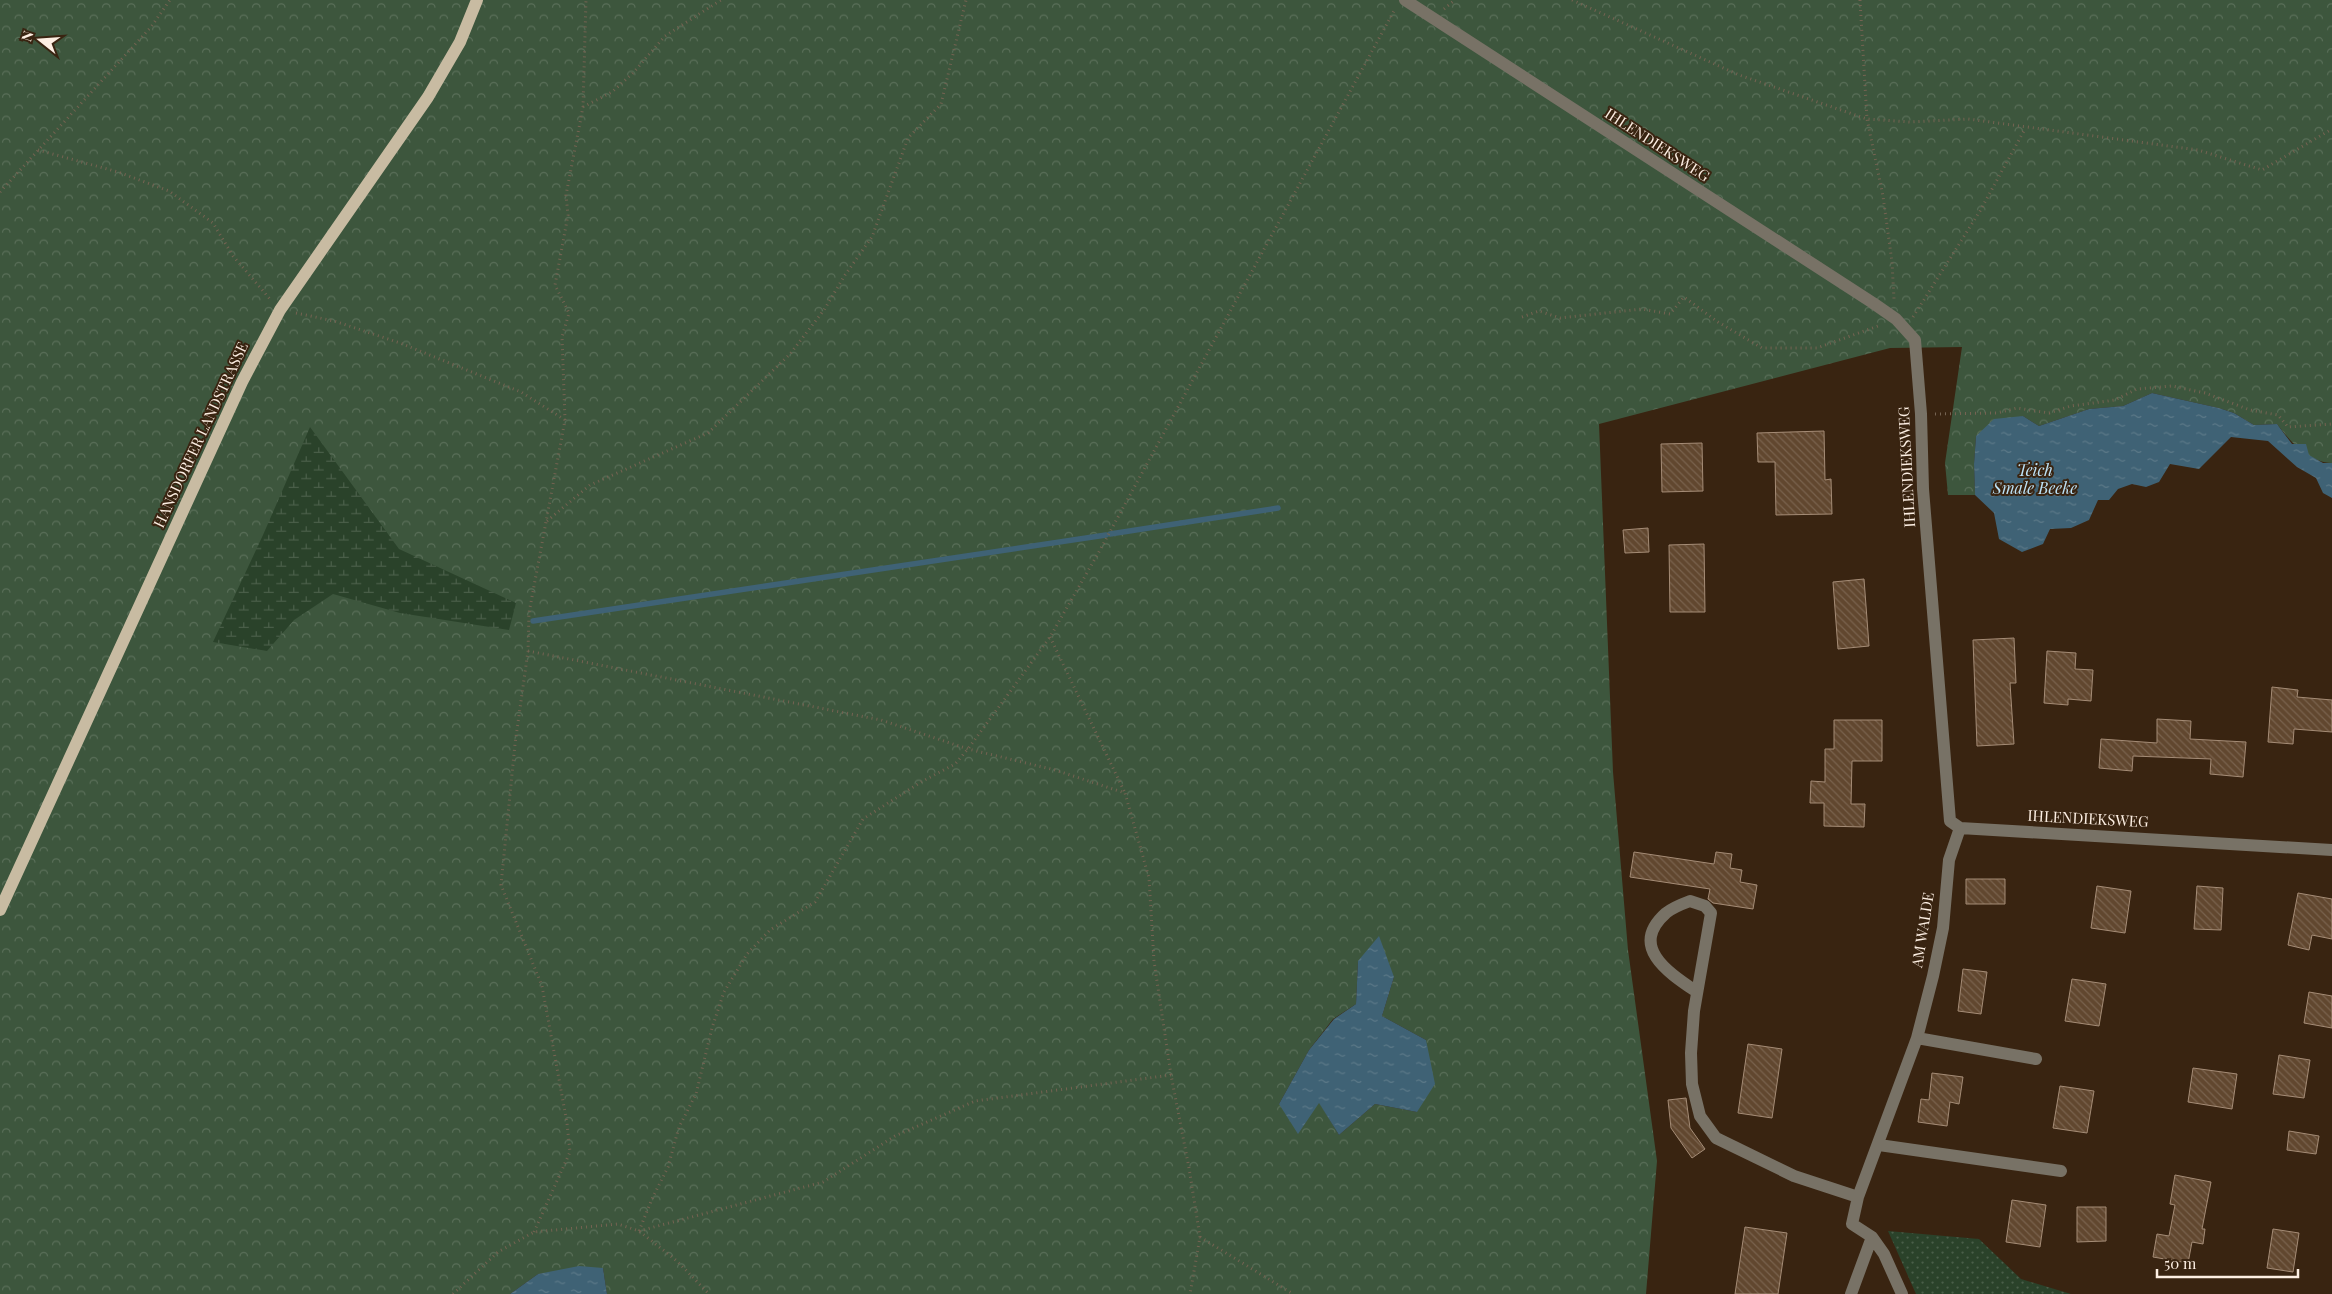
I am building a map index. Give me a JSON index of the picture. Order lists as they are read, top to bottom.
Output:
{
  "streets": {
    "main road": ["HANSDORFER LANDSTRASSE"],
    "street": ["IHLENDIEKSWEG", "AM WALDE"]
  },
  "crossings": [
    ["IHLENDIEKSWEG", "AM WALDE"]
  ],
  "water": ["Teich Smale Beeke"],
  "scale_bar": "50 m",
  "north": "left"
}
